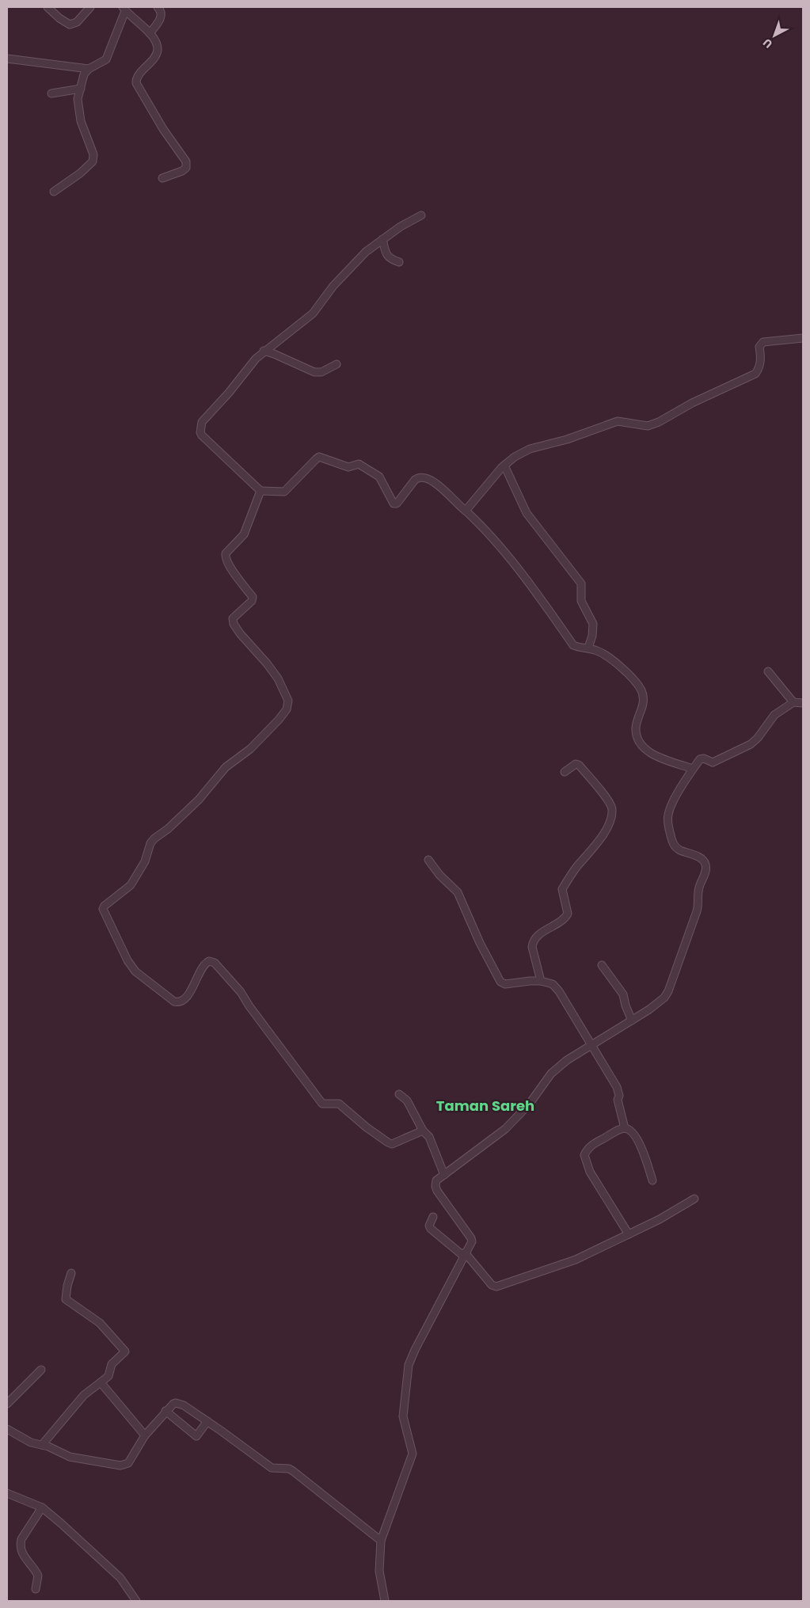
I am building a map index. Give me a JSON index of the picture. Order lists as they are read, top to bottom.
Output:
{
  "districts": ["Taman Sareh"],
  "north": "bottom left"
}
